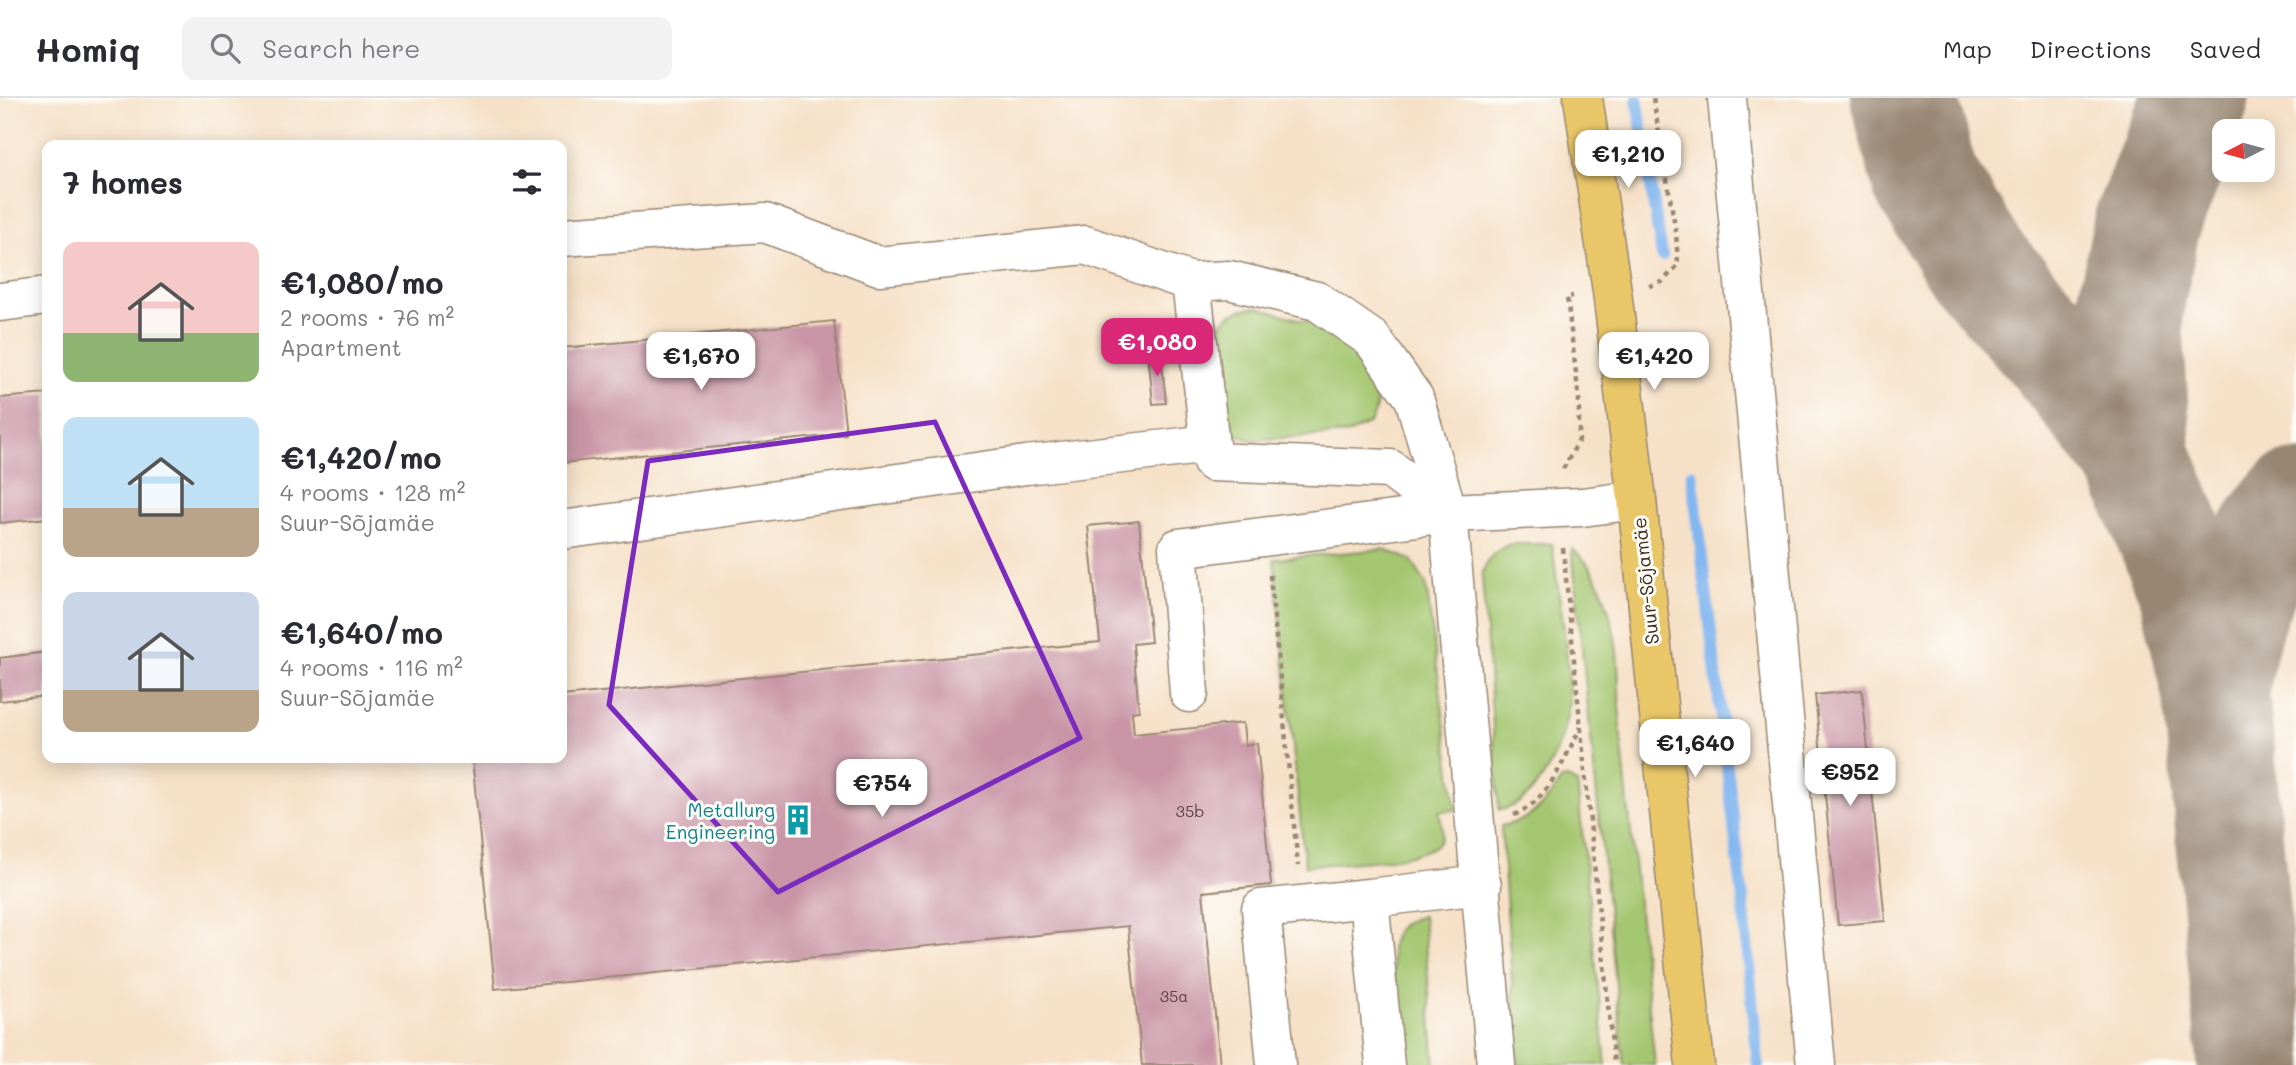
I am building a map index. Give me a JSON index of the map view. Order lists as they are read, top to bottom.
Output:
{
  "streets": {
    "main road": ["Suur-Sõjamäe"]
  },
  "places": {
    "building": ["Metallurg Engineering"]
  },
  "house_numbers": ["35b", "35a"],
  "north": "left",
  "page": {
    "header": "Homiq",
    "search": "Search here",
    "nav": ["Map", "Directions", "Saved"],
    "price": [
      "€1,210",
      "€1,080",
      "€1,670",
      "€1,420",
      "€1,640",
      "€952",
      "€754"
    ],
    "heading": "7 homes",
    "list": [
      {
        "name": "€1,080/mo",
        "note": "2 rooms · 76 m² · Apartment"
      },
      {
        "name": "€1,420/mo",
        "note": "4 rooms · 128 m² · Suur-Sõjamäe"
      },
      {
        "name": "€1,640/mo",
        "note": "4 rooms · 116 m² · Suur-Sõjamäe"
      }
    ]
  }
}
